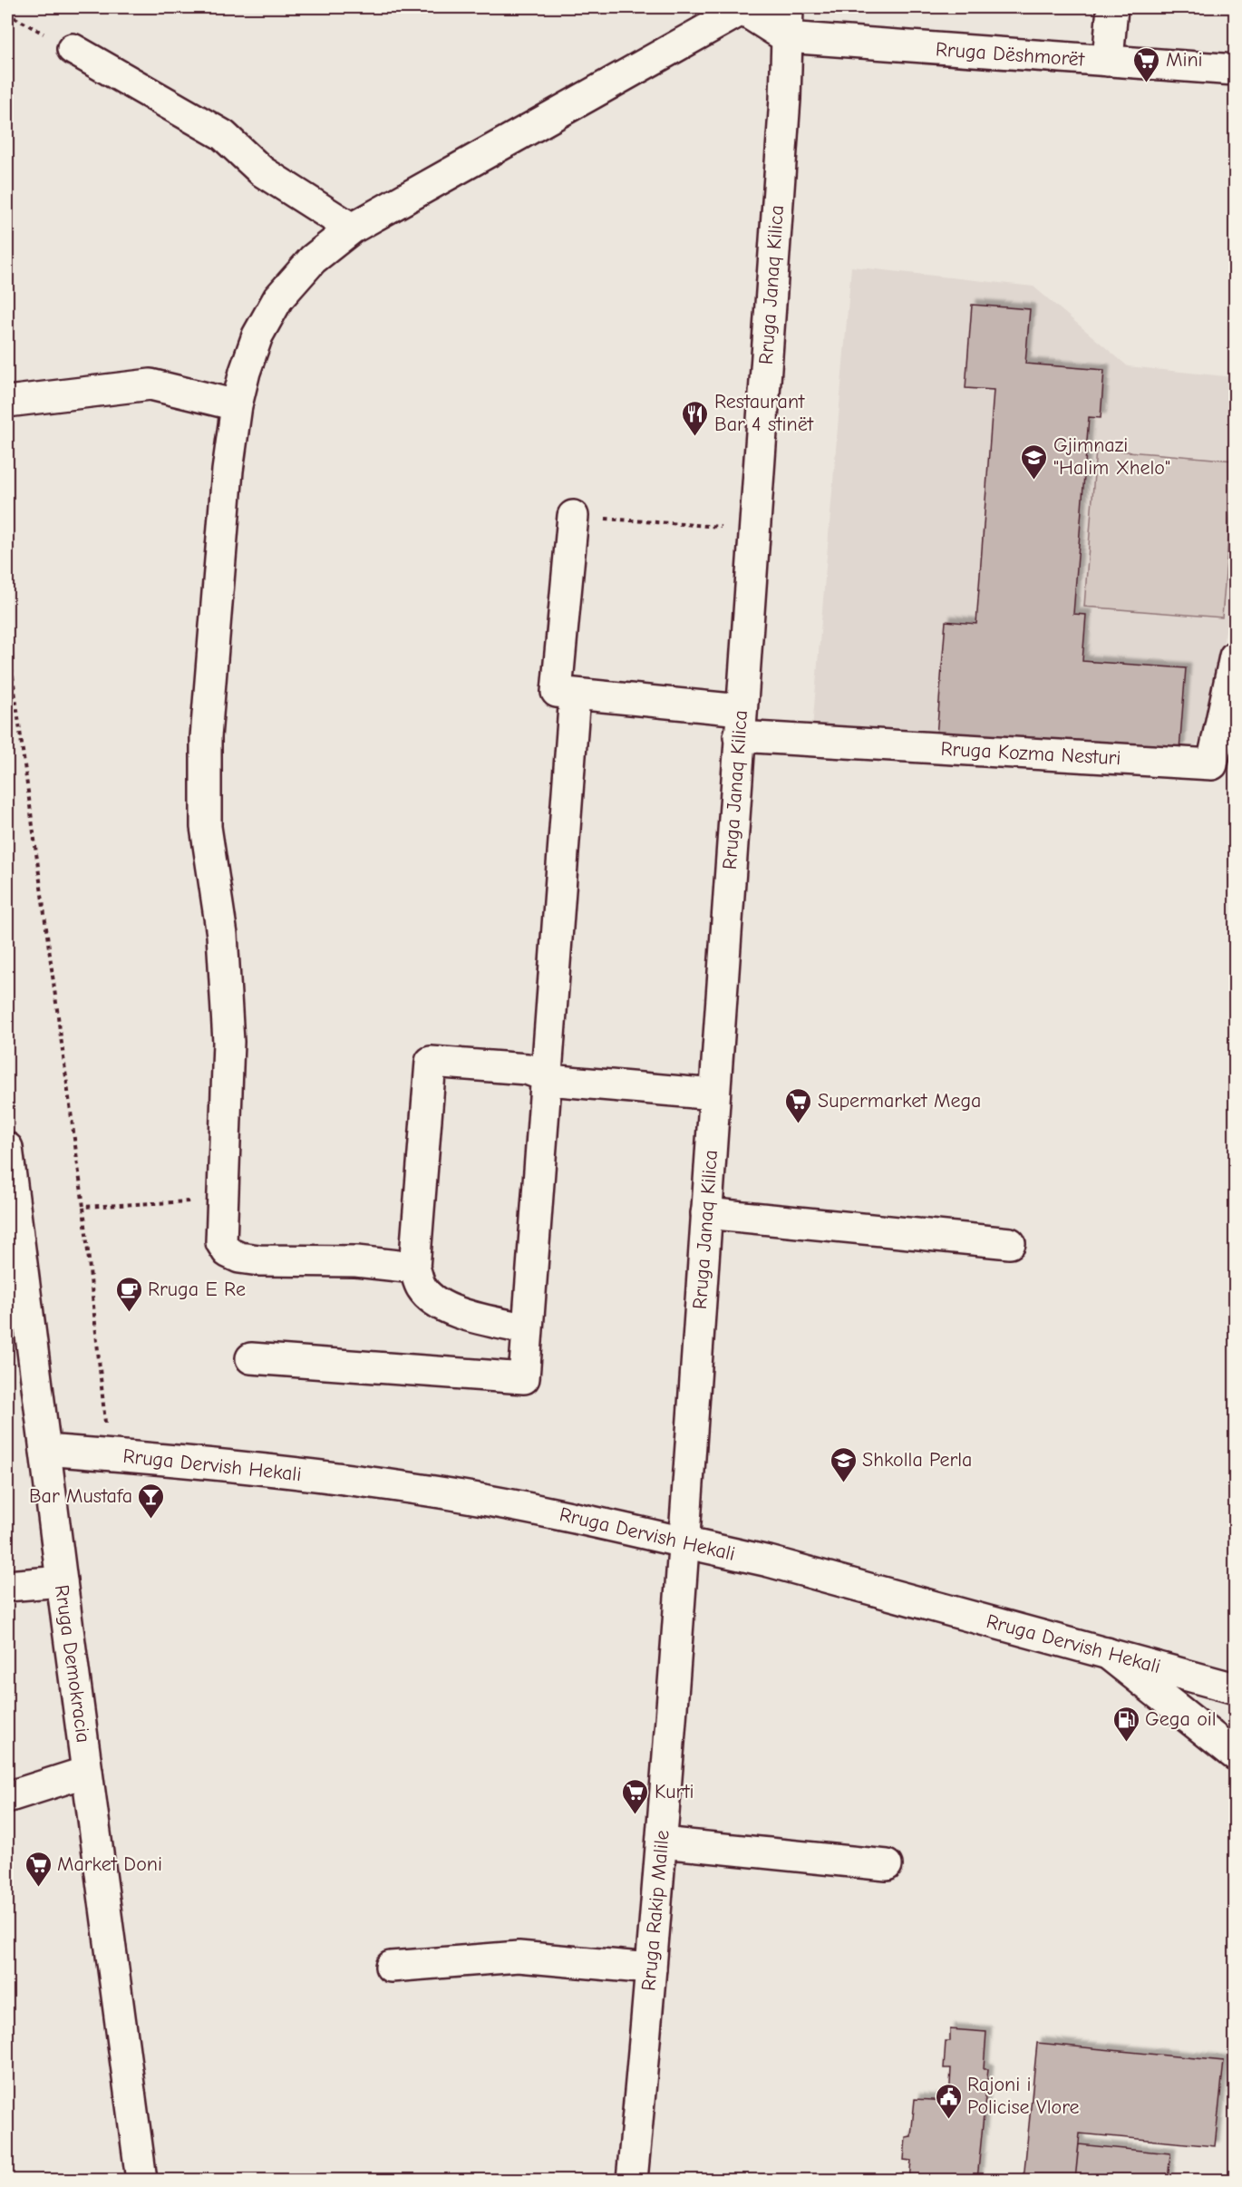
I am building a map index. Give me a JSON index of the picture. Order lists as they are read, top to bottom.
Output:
{
  "streets": {
    "street": [
      "Rruga Dëshmorët",
      "Rruga Janaq Kilica",
      "Rruga Kozma Nesturi",
      "Rruga Dervish Hekali",
      "Rruga Demokracia",
      "Rruga Rakip Malile"
    ]
  },
  "crossings": [
    ["Rruga Dëshmorët", "Rruga Janaq Kilica"],
    ["Rruga Janaq Kilica", "Rruga Kozma Nesturi"],
    ["Rruga Janaq Kilica", "Rruga Dervish Hekali"],
    ["Rruga Janaq Kilica", "Rruga Rakip Malile"],
    ["Rruga Dervish Hekali", "Rruga Demokracia"],
    ["Rruga Dervish Hekali", "Rruga Rakip Malile"]
  ],
  "places": {
    "supermarket": [
      "Mini",
      "Supermarket Mega",
      "Kurti",
      "Market Doni"
    ],
    "restaurant": ["Restaurant Bar 4 stinët"],
    "school or university": ["Gjimnazi \"Halim Xhelo\"", "Shkolla Perla"],
    "cafe": ["Rruga E Re"],
    "bar": ["Bar Mustafa"],
    "fuel station": ["Gega oil"],
    "public building": ["Rajoni i Policise Vlore"]
  }
}
